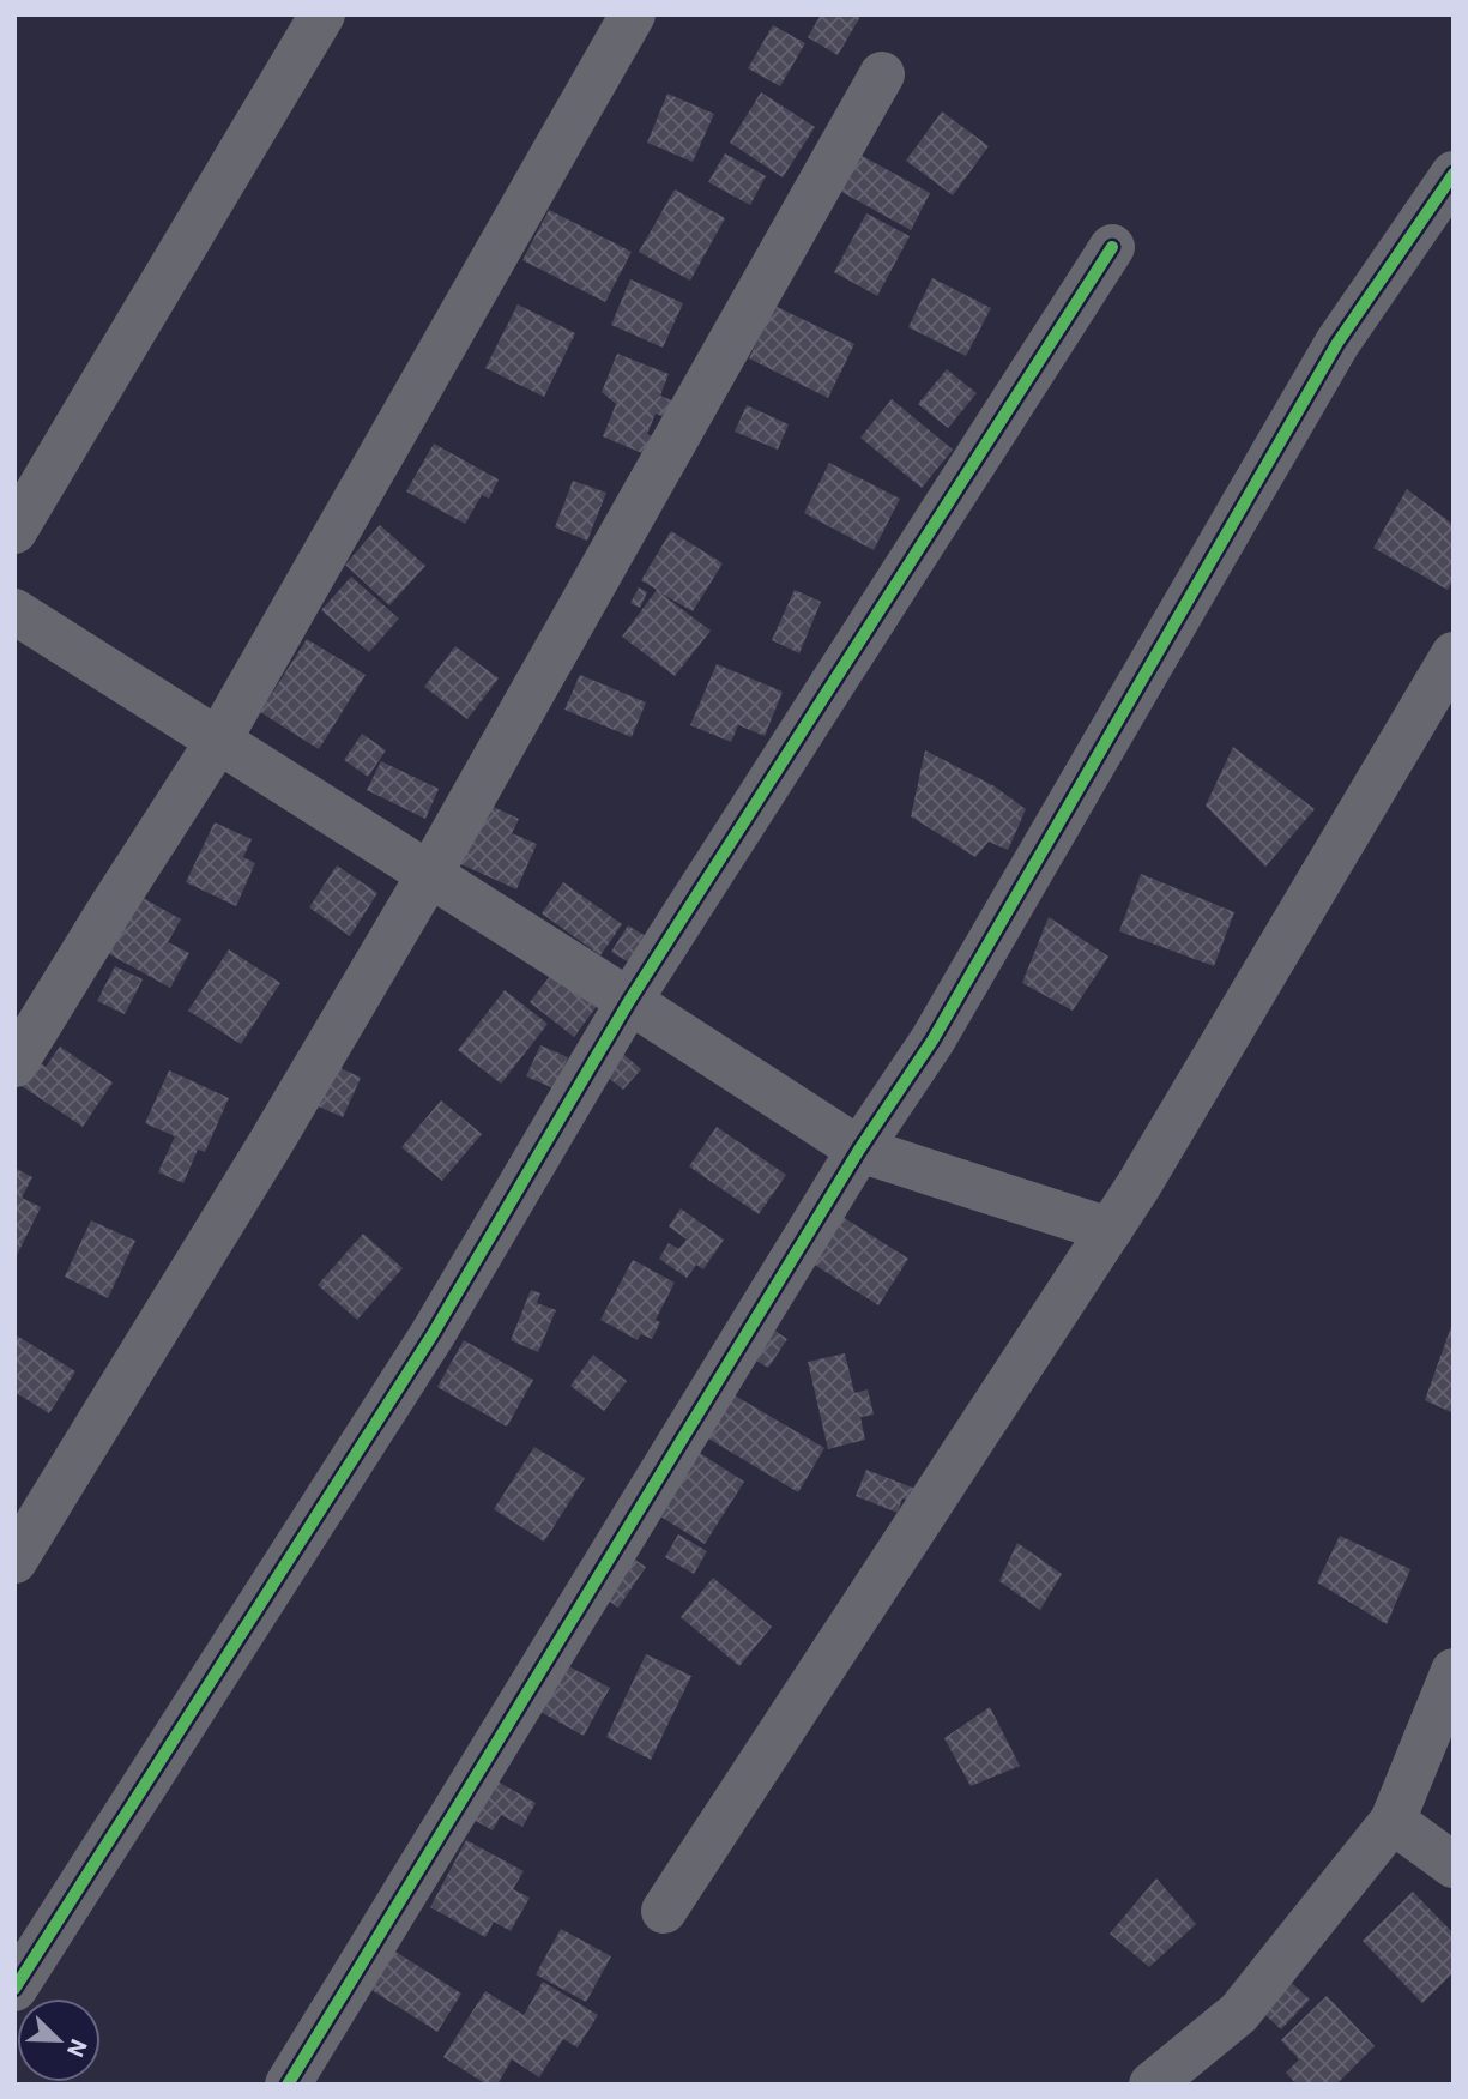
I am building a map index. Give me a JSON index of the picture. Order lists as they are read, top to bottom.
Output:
{
  "north": "bottom right"
}
